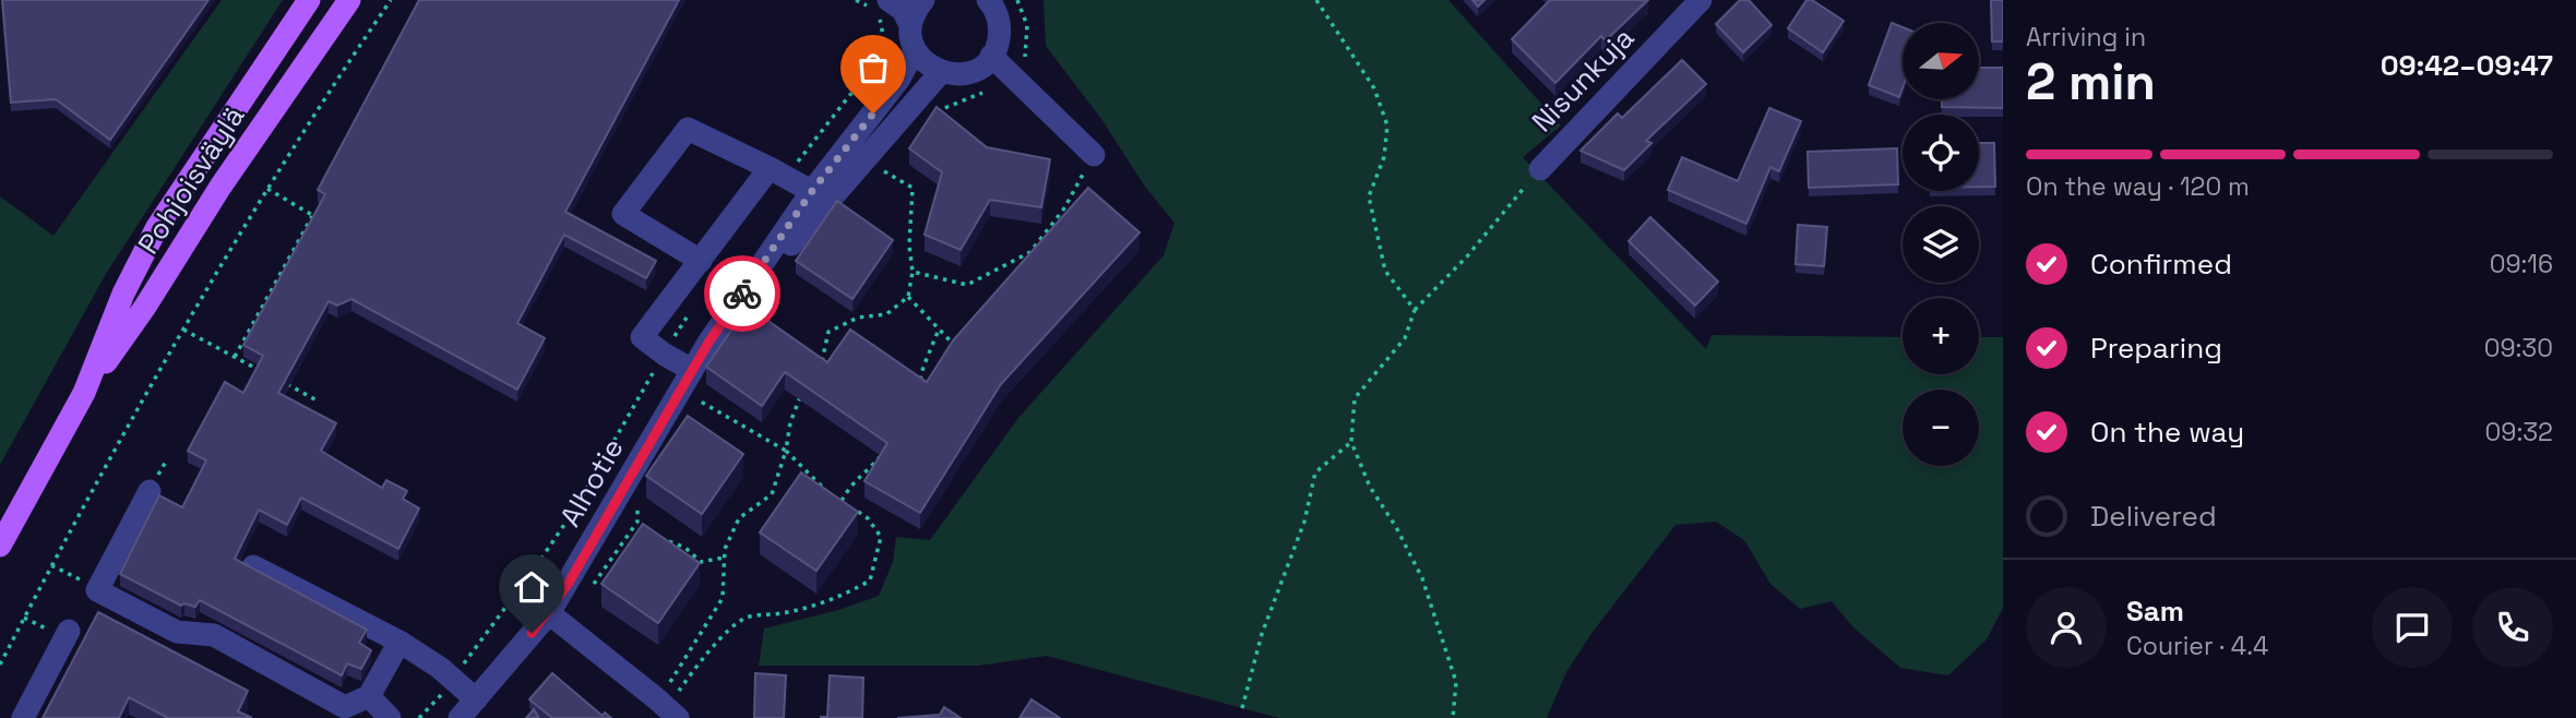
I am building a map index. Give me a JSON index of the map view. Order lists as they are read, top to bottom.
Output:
{
  "streets": {
    "main road": ["Pohjoisväylä"],
    "street": ["Nisunkuja", "Alhotie"]
  },
  "north": "right",
  "page": {
    "heading": ["2 min", "Arriving in", "09:42–09:47"],
    "panel": ["Sam", "Courier · 4.4"],
    "map_buttons": ["+", "−"],
    "bar": "On the way · 120 m",
    "list": [
      ["Confirmed", "09:16"],
      ["Preparing", "09:30"],
      ["On the way", "09:32"],
      "Delivered"
    ]
  }
}
